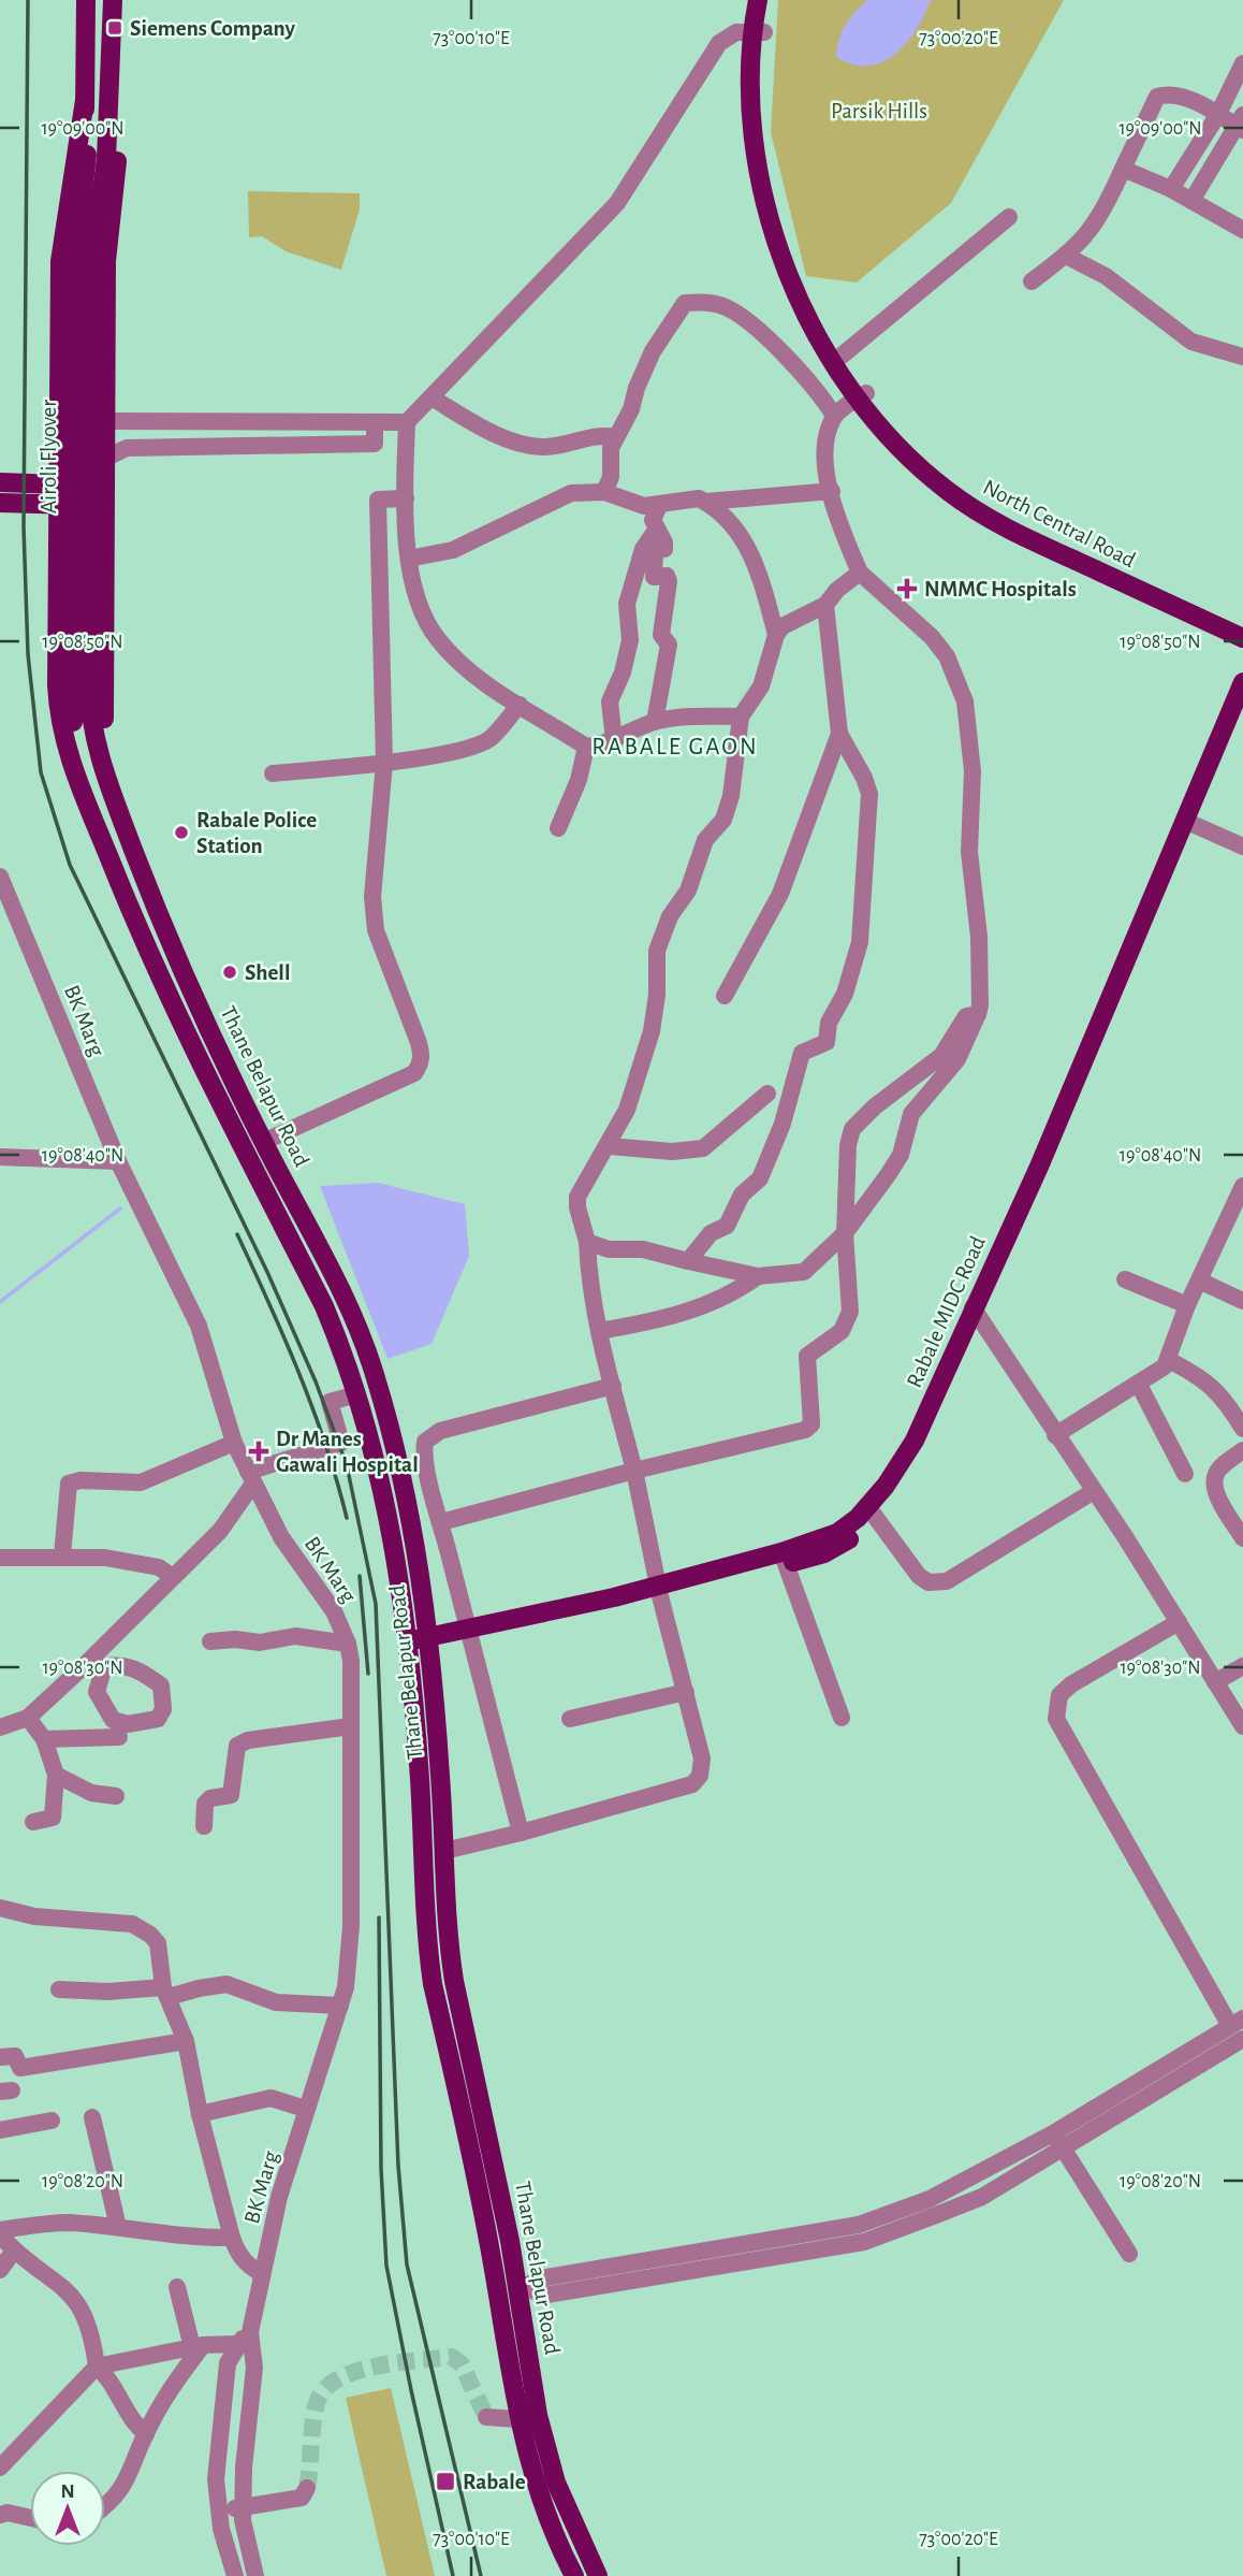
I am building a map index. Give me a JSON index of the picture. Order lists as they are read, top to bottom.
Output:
{
  "streets": {
    "main road": [
      "Airoli Flyover",
      "North Central Road",
      "Thane Belapur Road",
      "Rabale MIDC Road"
    ],
    "street": ["BK Marg"]
  },
  "crossings": [
    ["Airoli Flyover", "Thane Belapur Road"],
    ["Thane Belapur Road", "Rabale MIDC Road"]
  ],
  "districts": ["RABALE GAON"],
  "parks": ["Parsik Hills"],
  "places": {
    "transit": ["Siemens Company", "Rabale"],
    "health": ["NMMC Hospitals", "Dr Manes Gawali Hospital"],
    "other": ["Rabale Police Station", "Shell"]
  },
  "north": "top",
  "coordinates": [
    "73°00'10\"E",
    "73°00'20\"E",
    "19°09'00\"N",
    "19°08'50\"N",
    "19°08'40\"N",
    "19°08'30\"N",
    "19°08'20\"N"
  ]
}
